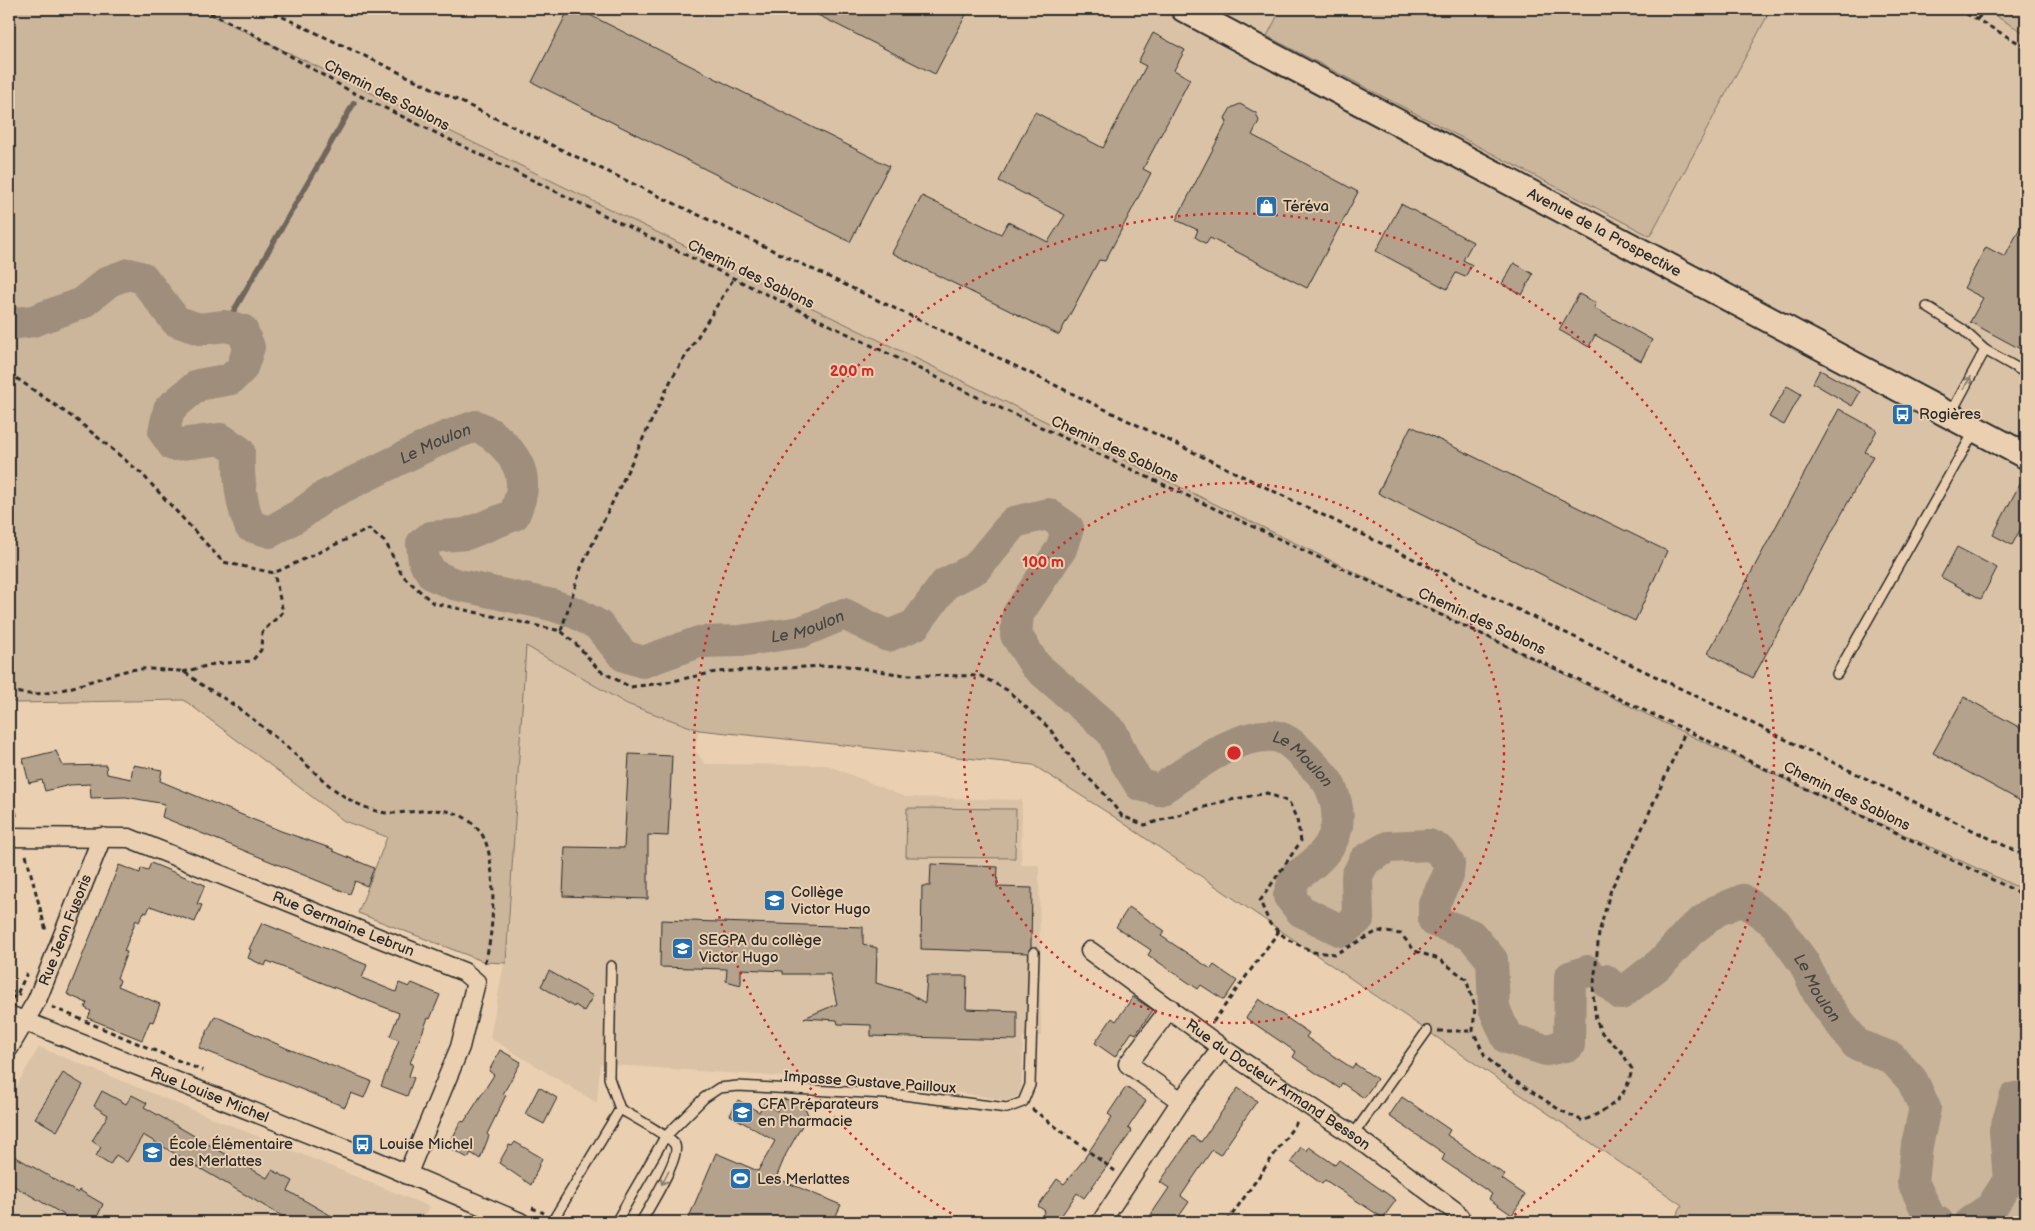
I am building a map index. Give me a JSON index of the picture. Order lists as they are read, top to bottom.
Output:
{
  "streets": {
    "main road": ["Avenue de la Prospective"],
    "street": [
      "Rue Germaine Lebrun",
      "Rue Jean Fusoris",
      "Rue du Docteur Armand Besson",
      "Rue Louise Michel"
    ],
    "lane": ["Impasse Gustave Pailloux"],
    "path": ["Chemin des Sablons"]
  },
  "crossings": [
    ["Rue Germaine Lebrun", "Rue Jean Fusoris"],
    ["Rue Jean Fusoris", "Rue Louise Michel"]
  ],
  "water": ["Le Moulon"],
  "places": {
    "shop": ["Téréva"],
    "bus stop": ["Rogières", "Louise Michel"],
    "school or university": [
      "Collège Victor Hugo",
      "SEGPA du collège Victor Hugo",
      "CFA Préparateurs en Pharmacie",
      "École Élémentaire des Merlattes"
    ],
    "sports": ["Les Merlattes"]
  },
  "rings": ["200 m", "100 m"]
}
